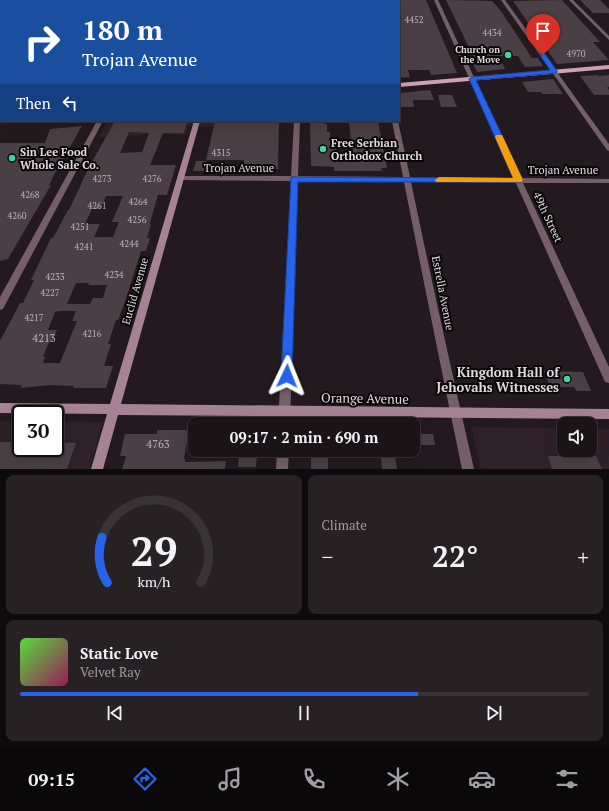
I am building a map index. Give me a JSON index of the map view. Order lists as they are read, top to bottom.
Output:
{
  "streets": {
    "main road": ["Euclid Avenue", "Orange Avenue"],
    "street": ["Trojan Avenue", "49th Street", "Estrella Avenue"]
  },
  "crossings": [
    ["Trojan Avenue", "49th Street"],
    ["Trojan Avenue", "Euclid Avenue"],
    ["Trojan Avenue", "Estrella Avenue"],
    ["Euclid Avenue", "Orange Avenue"],
    ["Estrella Avenue", "Orange Avenue"]
  ],
  "places": [
    "Church on the Move",
    "Free Serbian Orthodox Church",
    "Sin Lee Food Whole Sale Co.",
    "Kingdom Hall of Jehovahs Witnesses"
  ],
  "house_numbers": [
    "4452",
    "4434",
    "4970",
    "4315",
    "4273",
    "4276",
    "4268",
    "4264",
    "4261",
    "4260",
    "4256",
    "4251",
    "4244",
    "4241",
    "4234",
    "4233",
    "4227",
    "4217",
    "4216",
    "4213",
    "4763"
  ],
  "page": {
    "turn": ["180 m", "Trojan Avenue"],
    "then": "Then",
    "limit": "30",
    "trip": "09:17 · 2 min · 690 m",
    "tile": "Climate",
    "heat": ["−", "22°", "+"],
    "song": ["Static Love", "Velvet Ray"],
    "tabs": "09:15",
    "gauge": ["29", "km/h"]
  }
}
